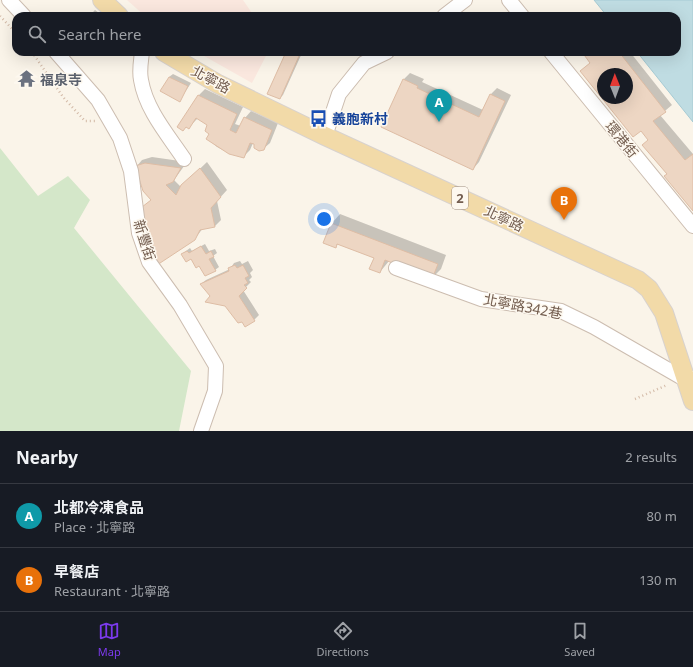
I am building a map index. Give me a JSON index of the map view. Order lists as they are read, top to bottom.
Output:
{
  "streets": {
    "main road": ["北寧路", "2"],
    "street": ["環港街", "新豐街", "北寧路342巷"]
  },
  "crossings": [
    ["北寧路", "北寧路342巷"]
  ],
  "places": {
    "temple": ["福泉寺"],
    "bus stop": ["義胞新村"]
  },
  "north": "top",
  "page": {
    "search": "Search here",
    "pins": ["A", "B"],
    "heading": ["Nearby", "2 results"],
    "list": [
      {
        "mark": "A",
        "name": "北都冷凍食品",
        "note": "Place · 北寧路",
        "value": "80 m"
      },
      {
        "mark": "B",
        "name": "早餐店",
        "note": "Restaurant · 北寧路",
        "value": "130 m"
      }
    ],
    "nav": ["Map", "Directions", "Saved"]
  }
}
